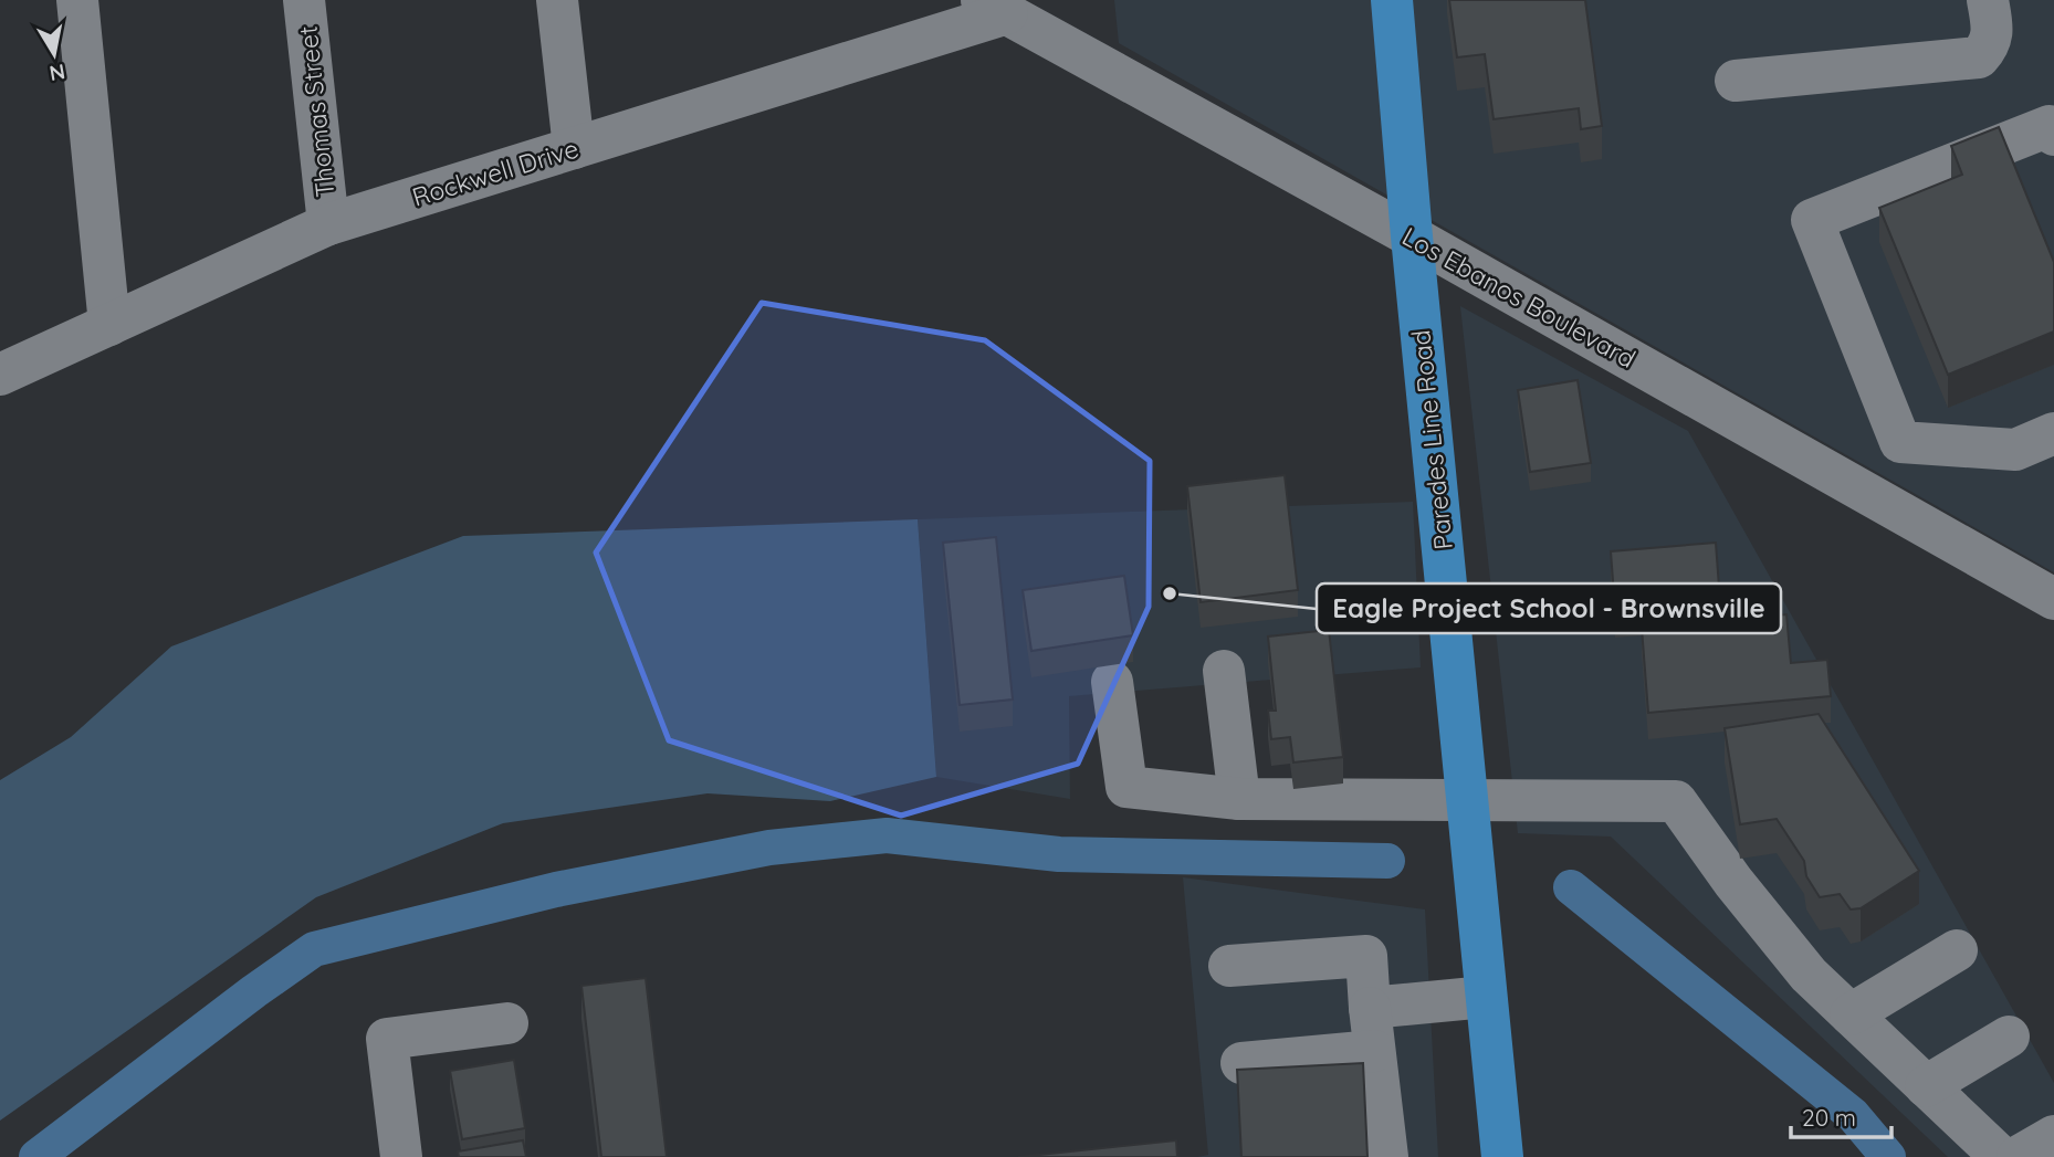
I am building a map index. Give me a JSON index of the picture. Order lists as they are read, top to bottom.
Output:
{
  "streets": {
    "main road": ["Paredes Line Road"],
    "street": ["Thomas Street", "Rockwell Drive", "Los Ebanos Boulevard"]
  },
  "crossings": [
    ["Thomas Street", "Rockwell Drive"],
    ["Rockwell Drive", "Los Ebanos Boulevard"],
    ["Los Ebanos Boulevard", "Paredes Line Road"]
  ],
  "places": ["Eagle Project School - Brownsville"],
  "scale_bar": "20 m",
  "north": "bottom"
}
